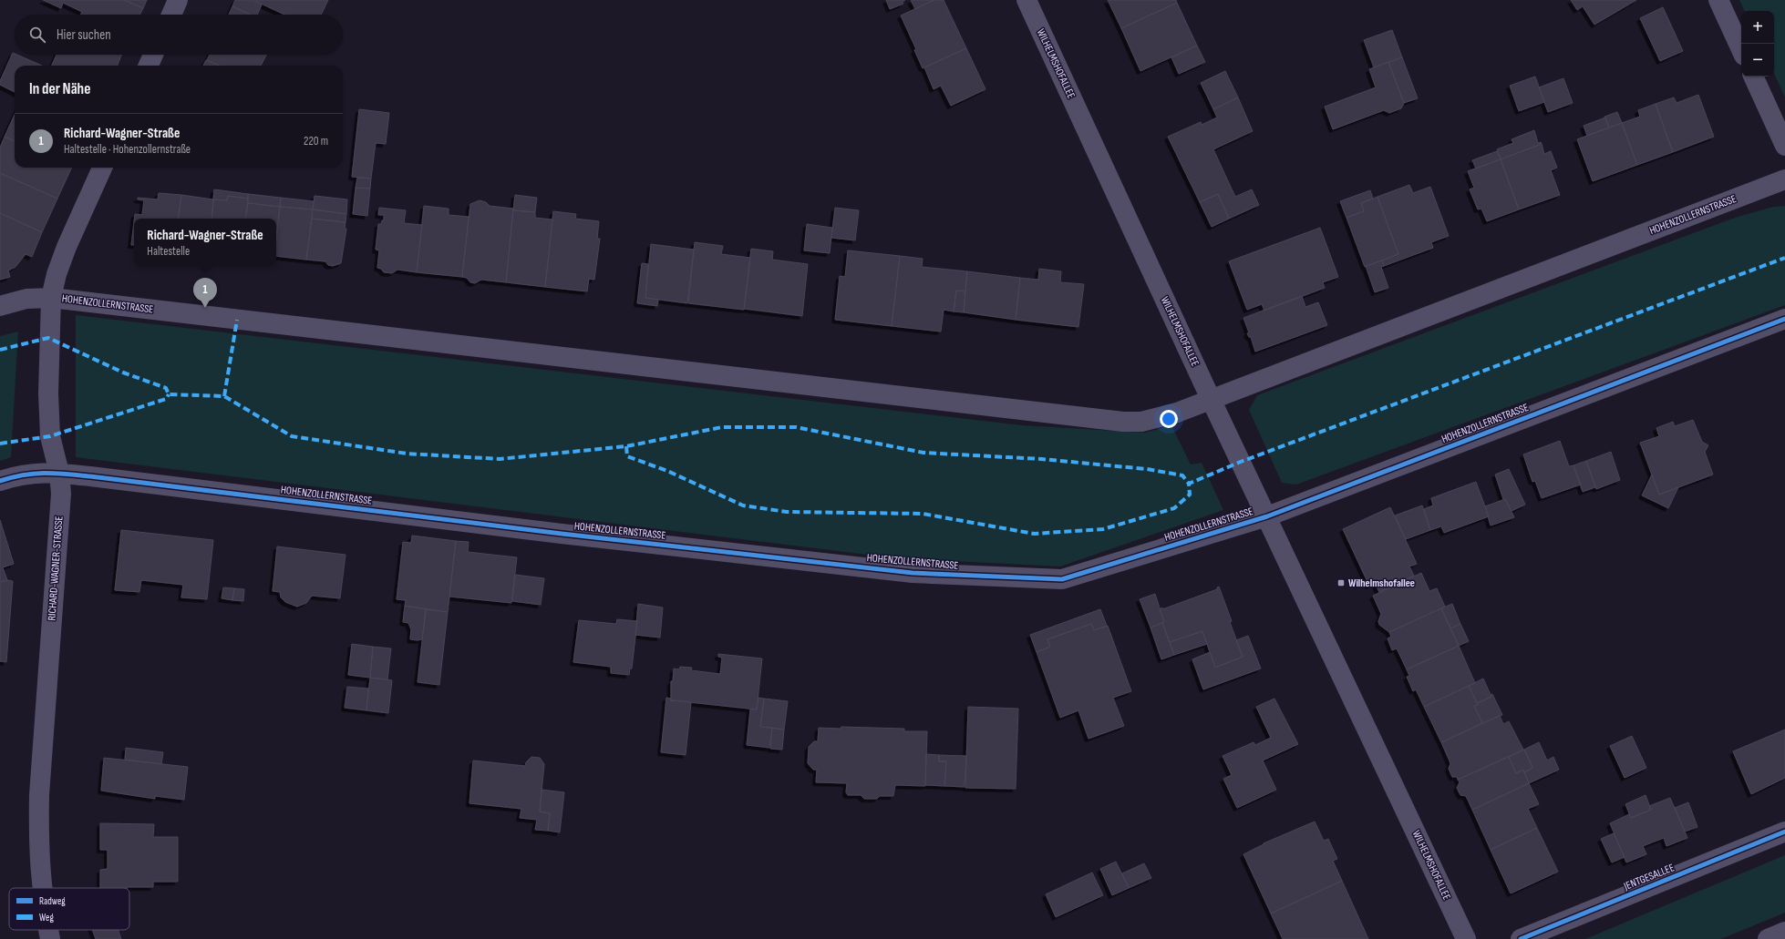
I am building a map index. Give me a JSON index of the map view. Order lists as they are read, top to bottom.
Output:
{
  "streets": {
    "street": [
      "WILHELMSHOFALLEE",
      "HOHENZOLLERNSTRASSE",
      "RICHARD-WAGNER-STRASSE",
      "JENTGESALLEE"
    ]
  },
  "crossings": [
    ["WILHELMSHOFALLEE", "HOHENZOLLERNSTRASSE"],
    ["HOHENZOLLERNSTRASSE", "RICHARD-WAGNER-STRASSE"]
  ],
  "places": {
    "transit": ["Wilhelmshofallee"]
  },
  "legend": ["Radweg", "Weg"],
  "page": {
    "map_buttons": ["+", "−"],
    "search": "Hier suchen",
    "heading": "In der Nähe",
    "list": [
      {
        "mark": "1",
        "name": "Richard-Wagner-Straße",
        "note": "Haltestelle · Hohenzollernstraße",
        "value": "220 m"
      }
    ],
    "popup": ["Richard-Wagner-Straße", "Haltestelle"],
    "pins": "1"
  }
}
